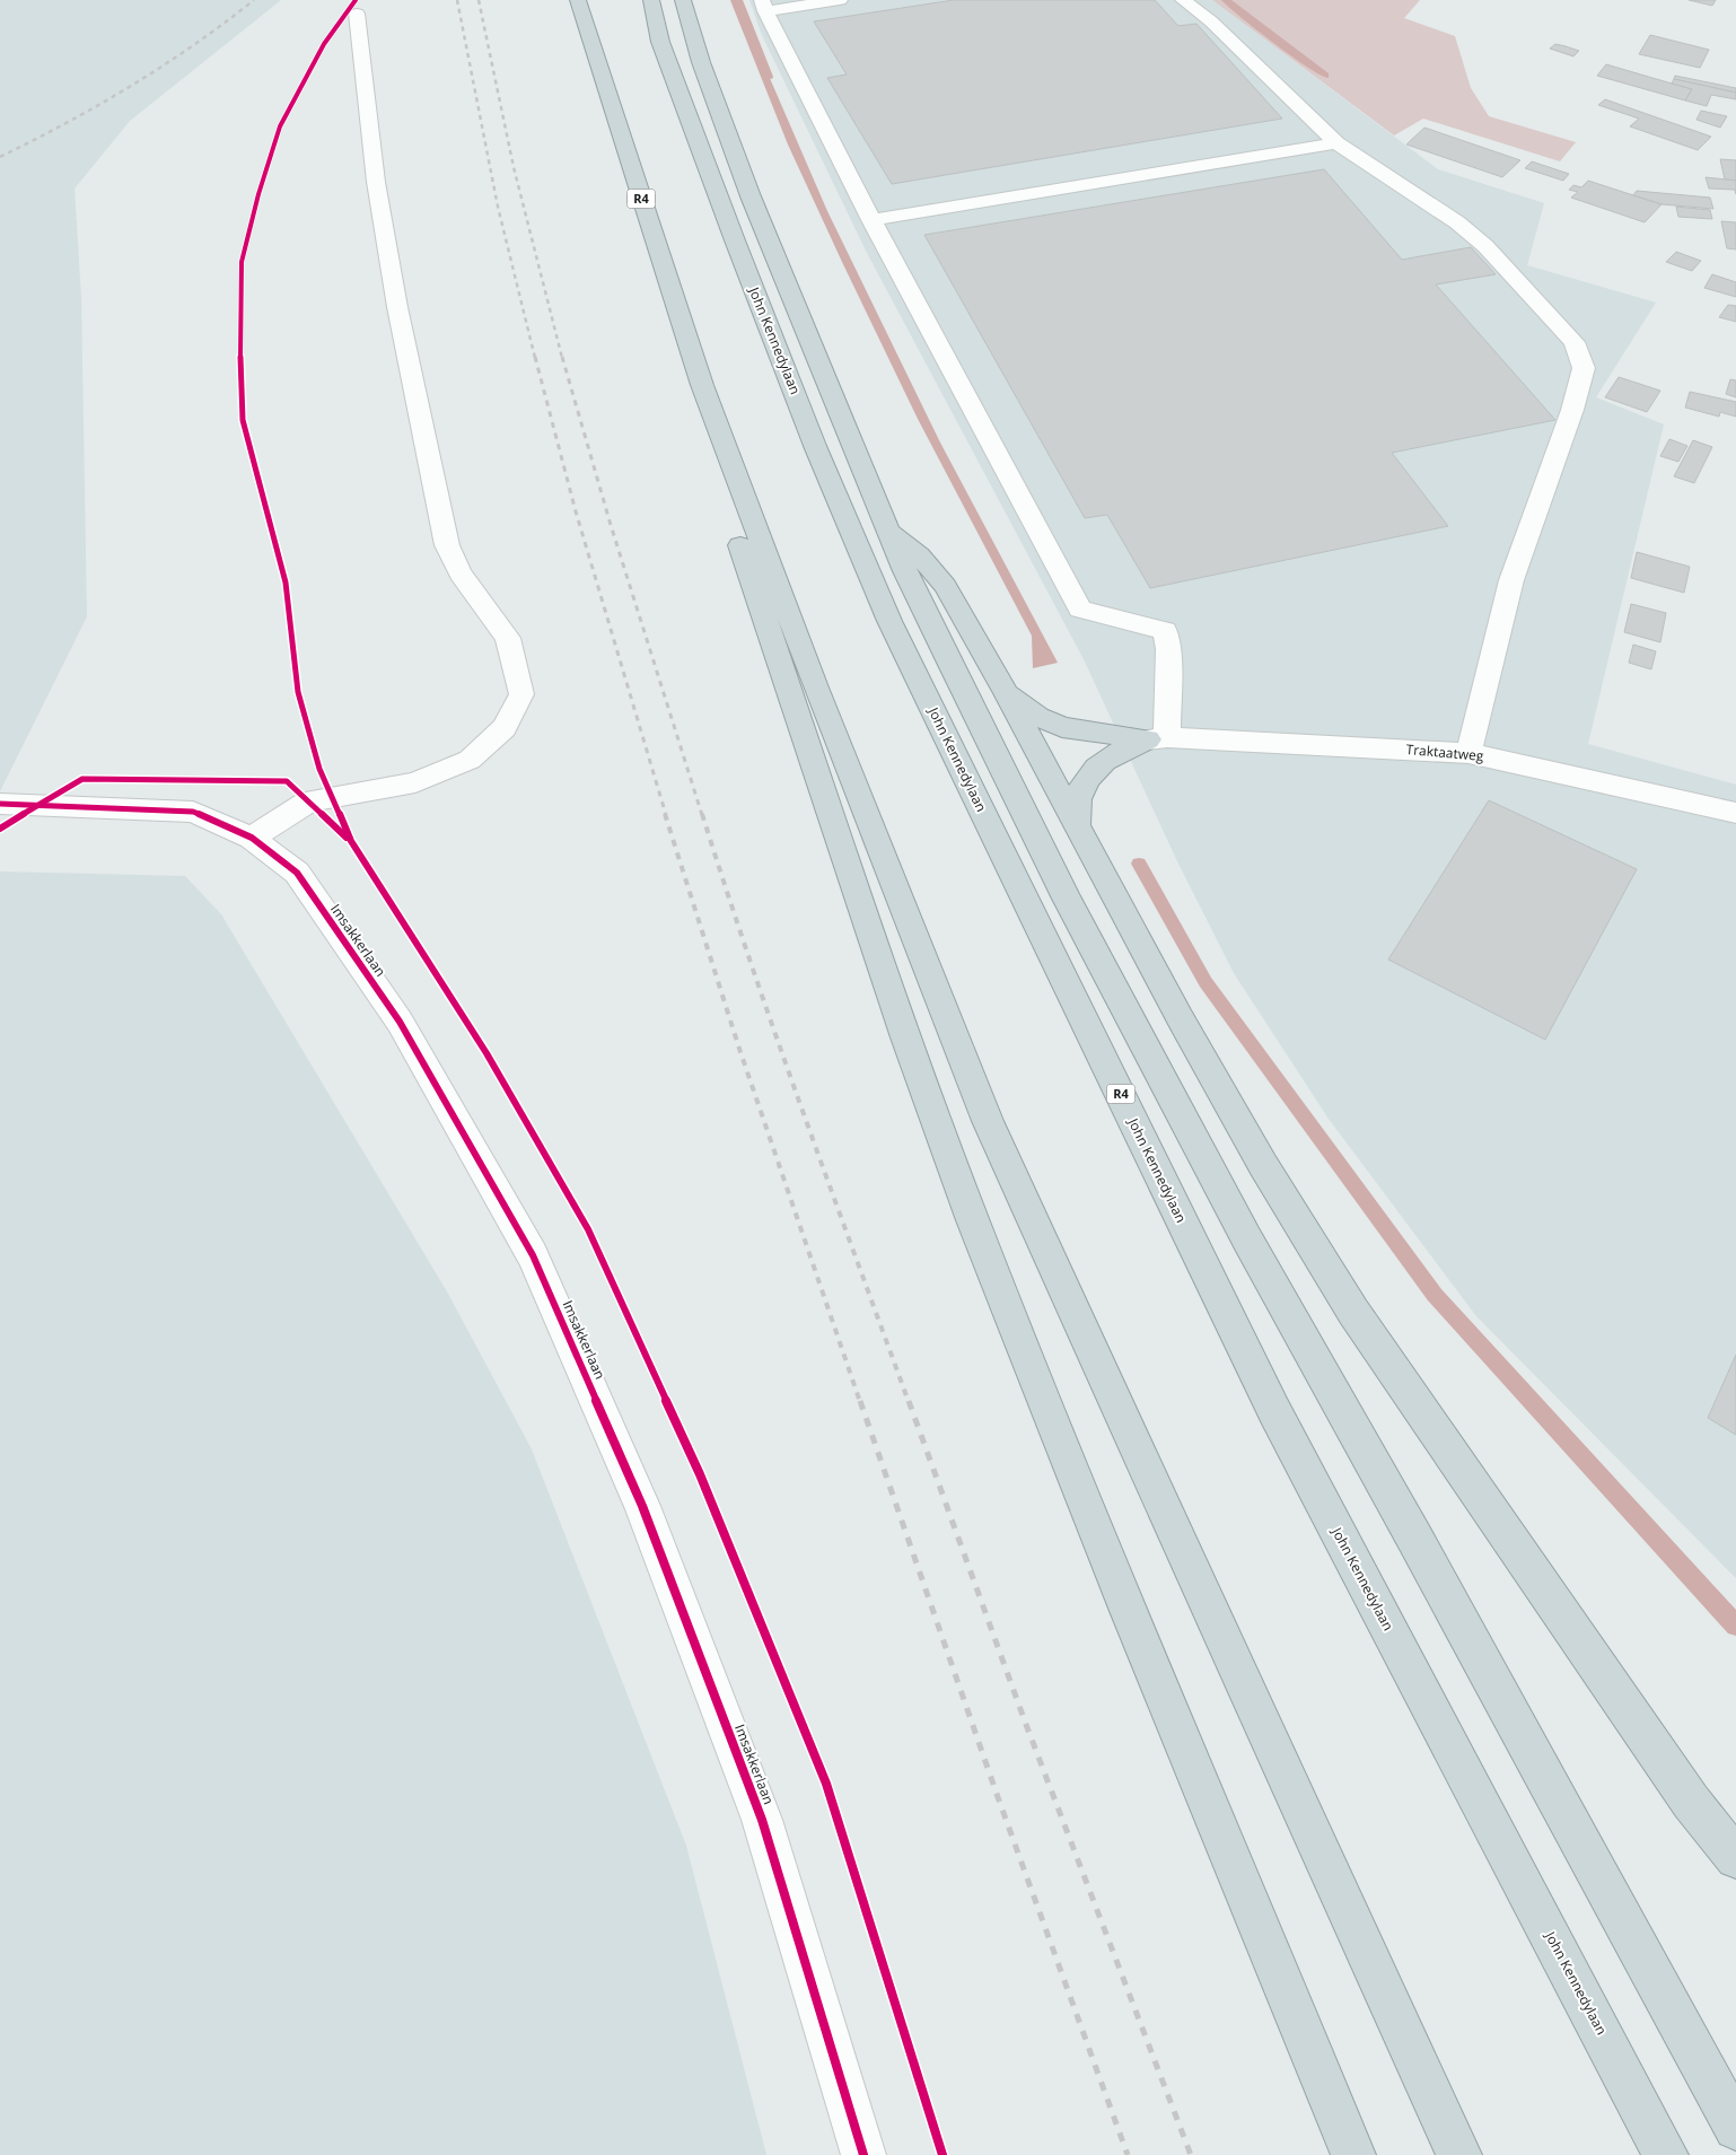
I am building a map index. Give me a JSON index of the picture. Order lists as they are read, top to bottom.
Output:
{
  "streets": {
    "highway": ["R4", "John Kennedylaan"],
    "street": ["Traktaatweg", "Imsakkerlaan"]
  }
}
